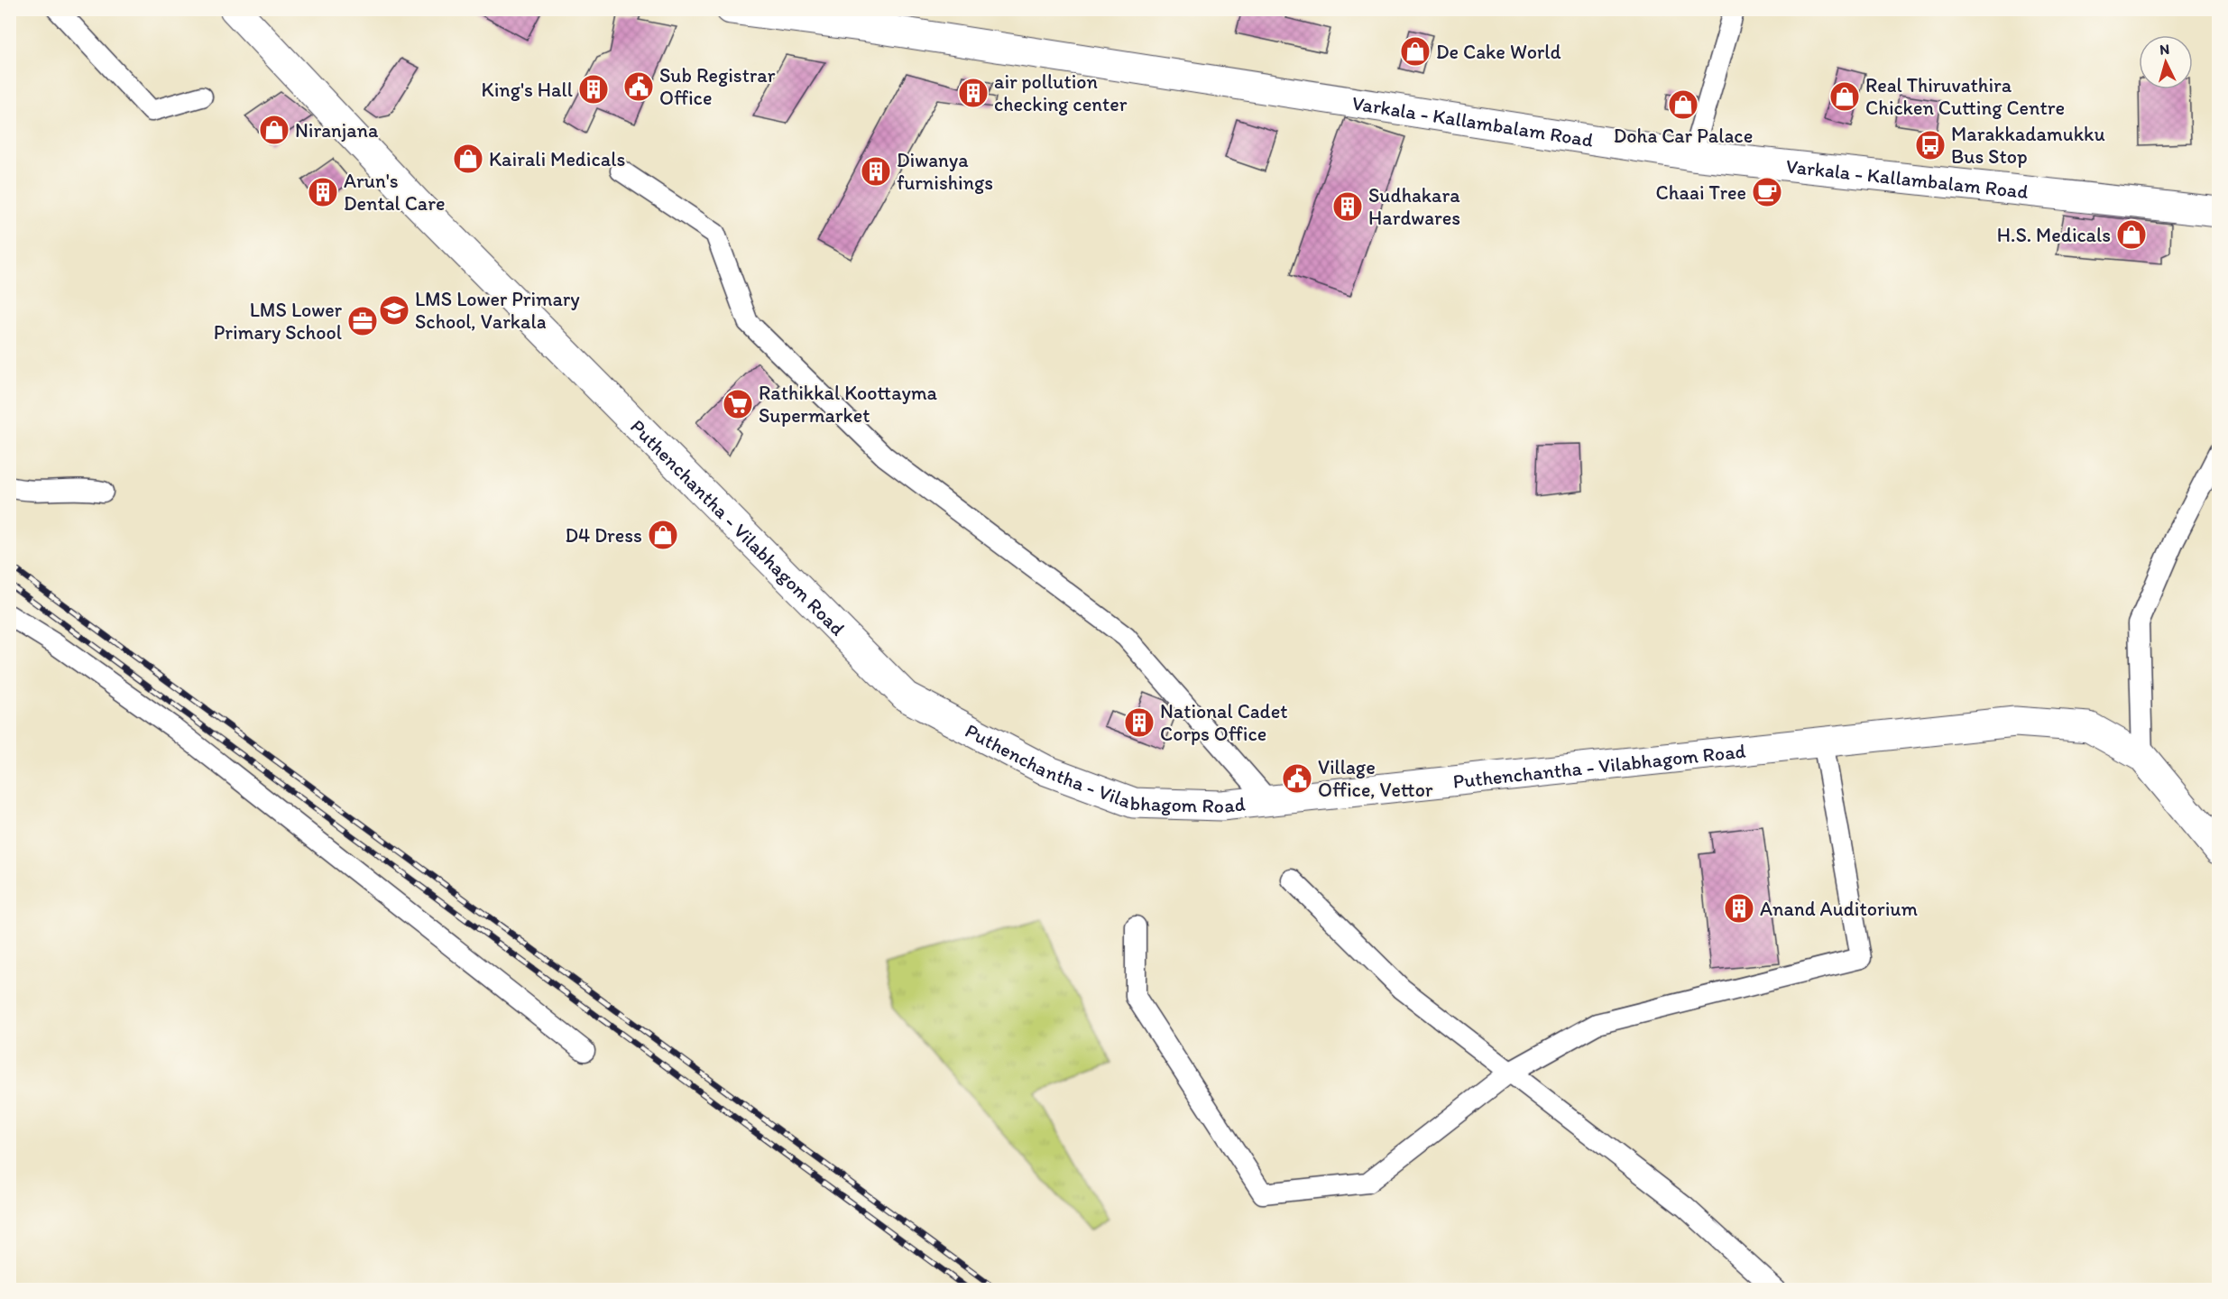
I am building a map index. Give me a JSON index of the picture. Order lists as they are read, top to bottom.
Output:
{
  "streets": {
    "main road": ["Varkala - Kallambalam Road", "Puthenchantha - Vilabhagom Road"]
  },
  "places": {
    "shop": [
      "De Cake World",
      "Real Thiruvathira Chicken Cutting Centre",
      "Doha Car Palace",
      "Niranjana",
      "Kairali Medicals",
      "H.S. Medicals",
      "D4 Dress"
    ],
    "public building": ["Sub Registrar Office", "Village Office, Vettor"],
    "building": [
      "King's Hall",
      "air pollution checking center",
      "Diwanya furnishings",
      "Arun's Dental Care",
      "Sudhakara Hardwares",
      "National Cadet Corps Office",
      "Anand Auditorium"
    ],
    "bus stop": ["Marakkadamukku Bus Stop"],
    "cafe": ["Chaai Tree"],
    "school or university": ["LMS Lower Primary School, Varkala"],
    "office": ["LMS Lower Primary School"],
    "supermarket": ["Rathikkal Koottayma Supermarket"]
  },
  "north": "top"
}
